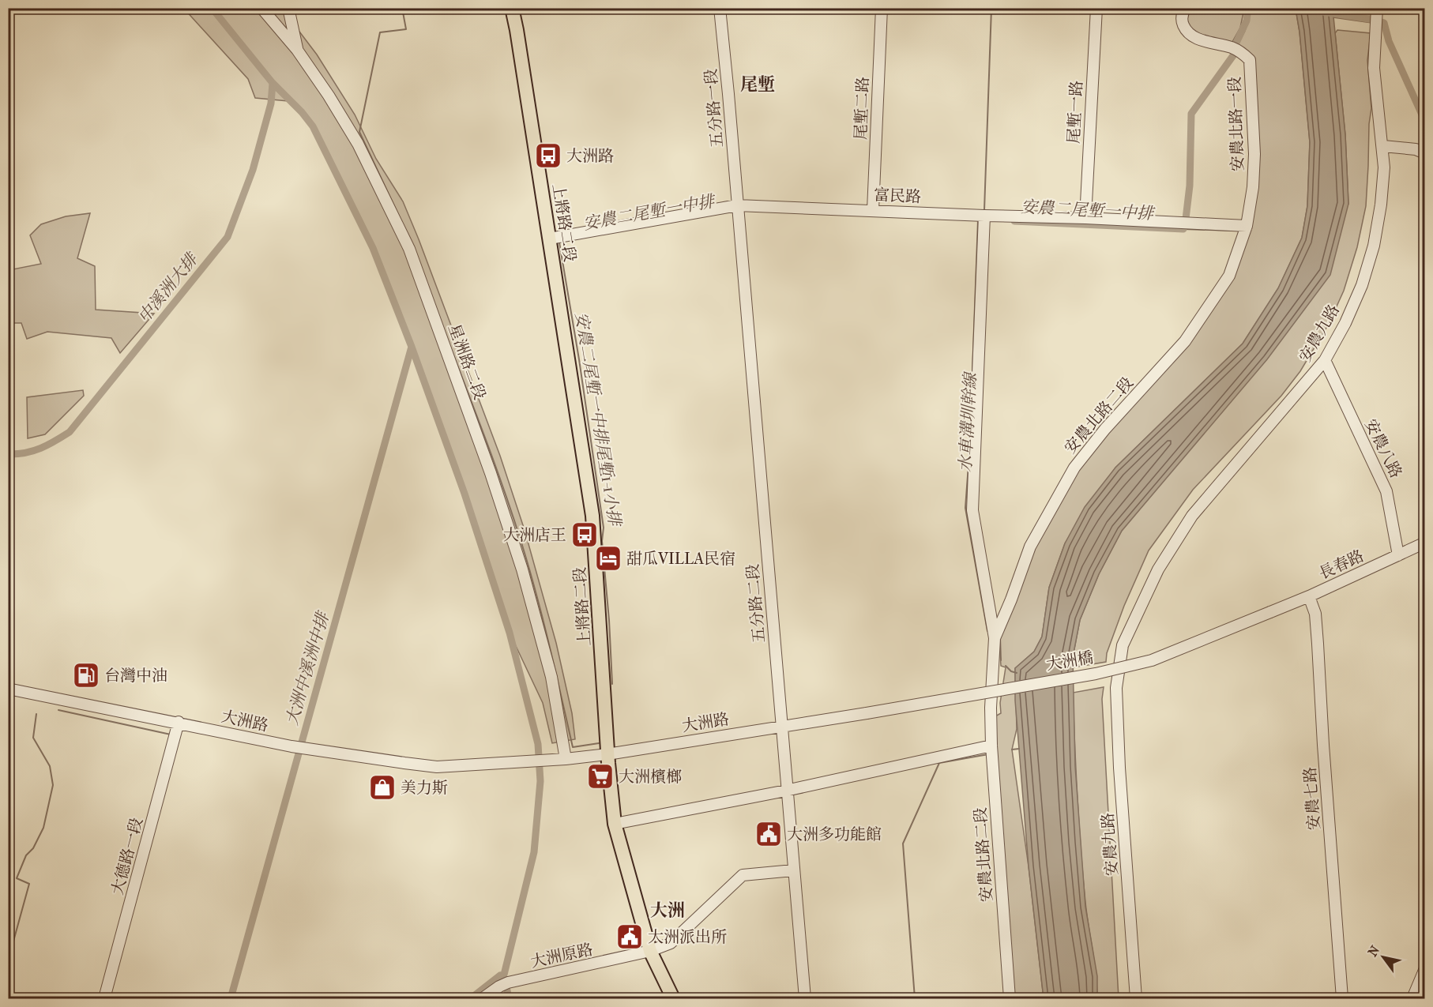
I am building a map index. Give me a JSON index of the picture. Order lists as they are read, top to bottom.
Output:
{
  "streets": {
    "main road": ["上將路二段"],
    "street": [
      "五分路一段",
      "尾塹二路",
      "尾塹一路",
      "安農北路一段",
      "富民路",
      "安農九路",
      "星洲路二段",
      "安農北路二段",
      "安農八路",
      "長春路",
      "五分路二段",
      "大洲橋",
      "大洲路",
      "安農七路",
      "大德路一段",
      "大洲原路"
    ]
  },
  "crossings": [
    ["五分路一段", "富民路"],
    ["五分路一段", "五分路二段"],
    ["尾塹二路", "富民路"],
    ["尾塹一路", "富民路"],
    ["安農北路一段", "富民路"],
    ["安農北路一段", "安農北路二段"],
    ["富民路", "上將路二段"],
    ["富民路", "安農北路二段"],
    ["富民路", "五分路二段"],
    ["上將路二段", "大洲路"],
    ["上將路二段", "大洲原路"],
    ["安農九路", "安農八路"],
    ["星洲路二段", "大洲路"],
    ["安農八路", "長春路"],
    ["長春路", "大洲橋"],
    ["長春路", "安農七路"],
    ["五分路二段", "大洲路"],
    ["大洲橋", "大洲路"],
    ["大洲路", "大德路一段"]
  ],
  "districts": ["尾塹", "大洲"],
  "water": [
    "安農二尾塹一中排",
    "中溪洲大排",
    "安農二尾塹一中排尾塹1-1小排",
    "水車溝圳幹線",
    "大洲中溪洲中排"
  ],
  "places": {
    "bus stop": ["大洲路", "大洲店王"],
    "hotel": ["甜瓜VILLA民宿"],
    "fuel station": ["台灣中油"],
    "supermarket": ["大洲檳榔"],
    "shop": ["美力斯"],
    "public building": ["大洲多功能館", "大洲派出所"]
  },
  "north": "top left"
}
